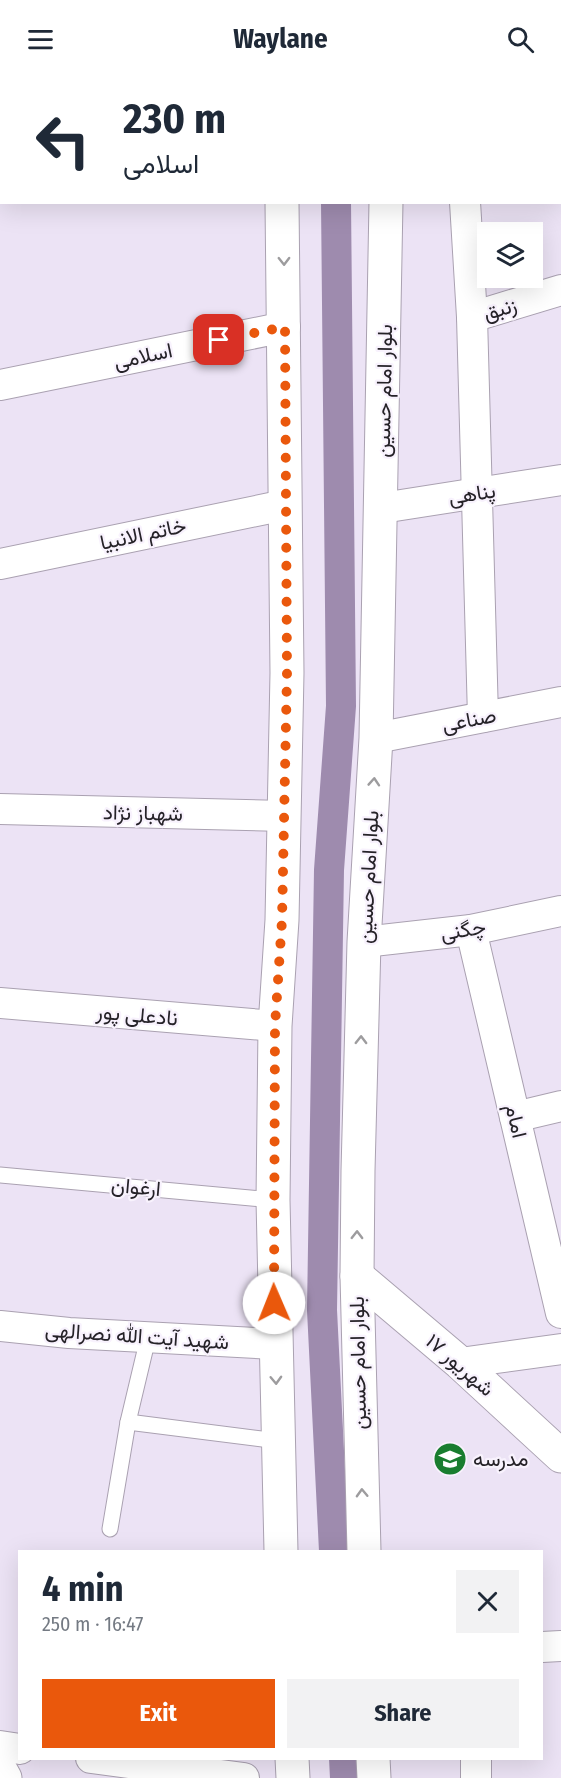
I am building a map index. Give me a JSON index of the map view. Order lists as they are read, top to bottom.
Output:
{
  "streets": {
    "main road": ["بلوار امام حسین", "۱۷ شهریور"],
    "street": [
      "زنبق",
      "اسلامی",
      "پناهی",
      "خاتم الانبیا",
      "صناعی",
      "شهباز نژاد",
      "چگنی",
      "نادعلی پور",
      "امام",
      "شهید آیت الله نصرالهی"
    ],
    "lane": ["ارغوان"]
  },
  "crossings": [
    ["بلوار امام حسین", "پناهی"],
    ["بلوار امام حسین", "صناعی"],
    ["بلوار امام حسین", "چگنی"],
    ["بلوار امام حسین", "۱۷ شهریور"],
    ["چگنی", "امام"]
  ],
  "places": {
    "school or university": ["مدرسه"]
  },
  "page": {
    "header": "Waylane",
    "turn": ["230 m", "اسلامی"],
    "heading": ["4 min", "250 m · 16:47"],
    "buttons": ["Exit", "Share"]
  }
}
